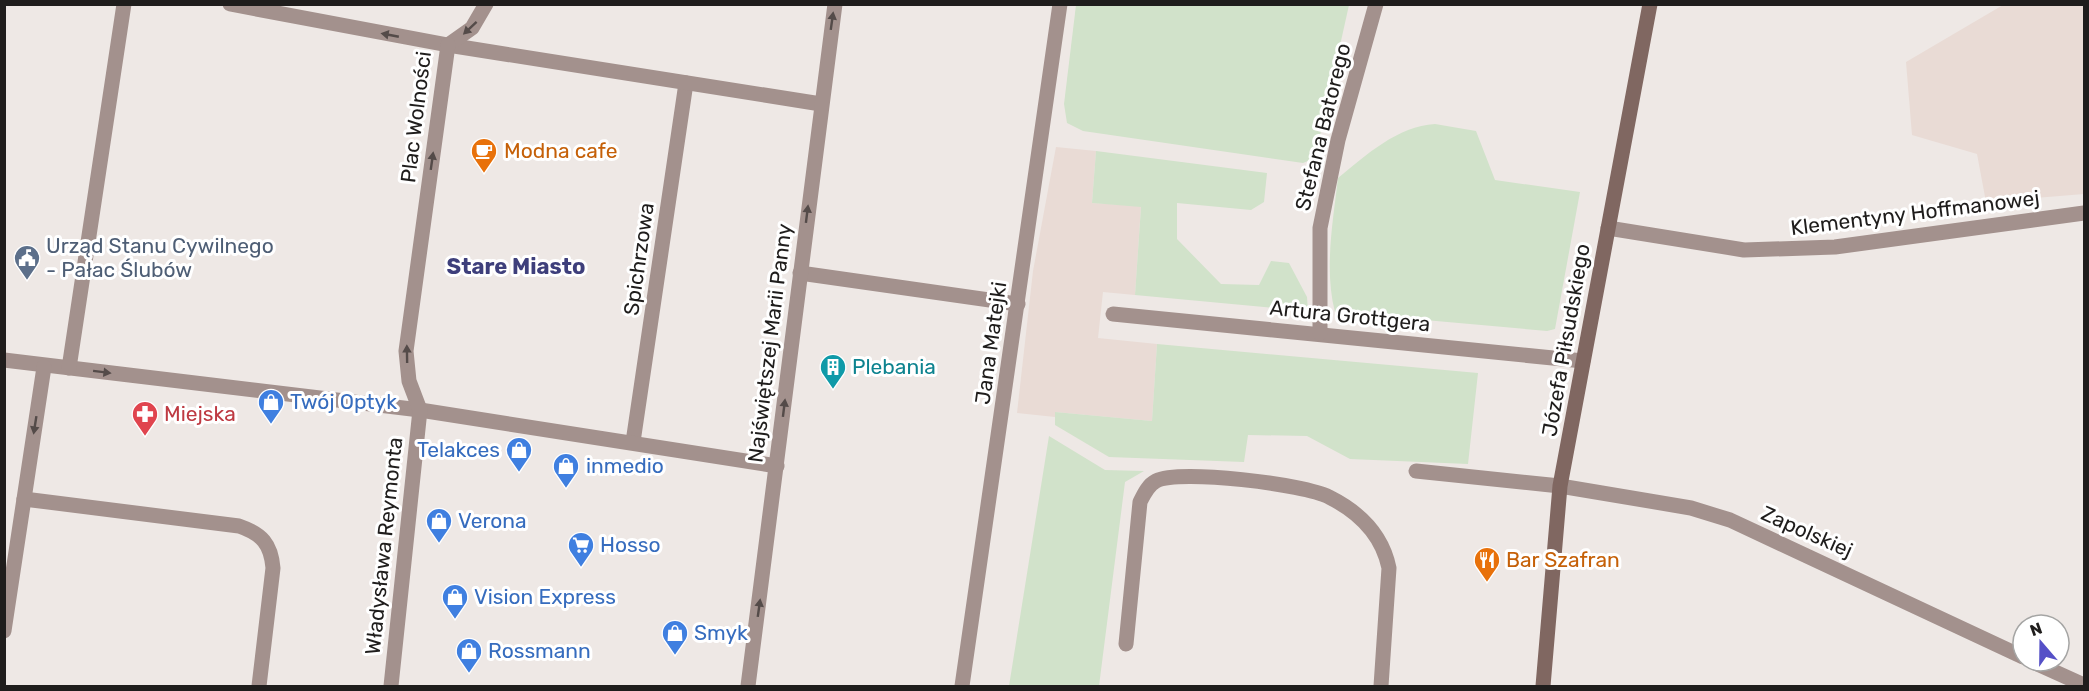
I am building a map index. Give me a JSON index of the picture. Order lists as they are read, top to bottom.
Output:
{
  "streets": {
    "street": [
      "Plac Wolności",
      "Stefana Batorego",
      "Klementyny Hoffmanowej",
      "Spichrzowa",
      "Artura Grottgera",
      "Józefa Piłsudskiego",
      "Najświętszej Marii Panny",
      "Jana Matejki",
      "Zapolskiej",
      "Władysława Reymonta"
    ]
  },
  "crossings": [
    ["Plac Wolności", "Władysława Reymonta"],
    ["Stefana Batorego", "Artura Grottgera"],
    ["Klementyny Hoffmanowej", "Józefa Piłsudskiego"],
    ["Artura Grottgera", "Józefa Piłsudskiego"],
    ["Józefa Piłsudskiego", "Zapolskiej"]
  ],
  "one_way": ["Najświętszej Marii Panny"],
  "districts": ["Stare Miasto"],
  "places": {
    "cafe": ["Modna cafe"],
    "public building": ["Urząd Stanu Cywilnego - Pałac Ślubów"],
    "building": ["Plebania"],
    "shop": [
      "Twój Optyk",
      "Telakces",
      "inmedio",
      "Verona",
      "Vision Express",
      "Smyk",
      "Rossmann"
    ],
    "pharmacy": ["Miejska"],
    "supermarket": ["Hosso"],
    "restaurant": ["Bar Szafran"]
  },
  "north": "top"
}
